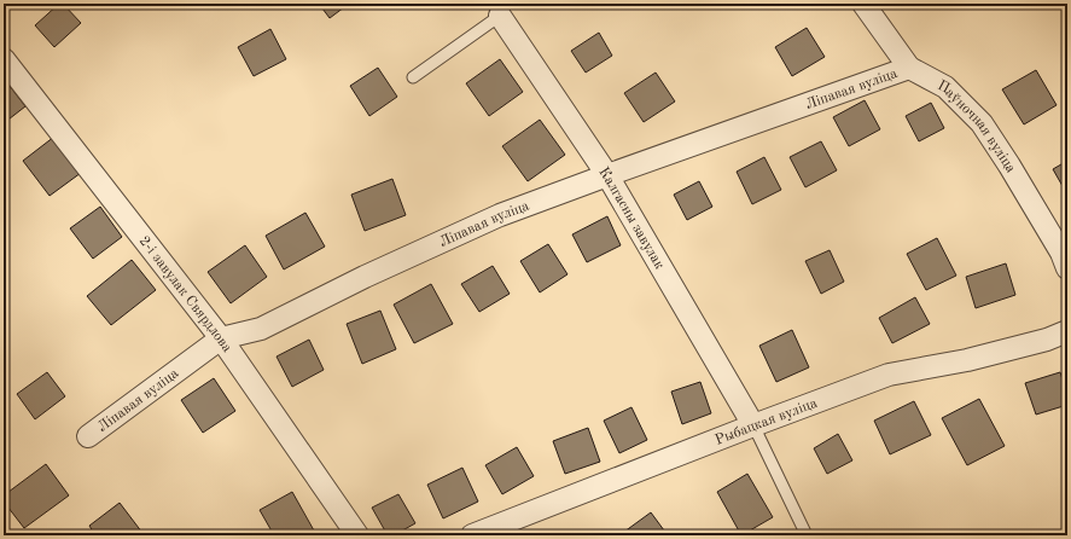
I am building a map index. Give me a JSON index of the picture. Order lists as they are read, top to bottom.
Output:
{
  "streets": {
    "street": [
      "Ліпавая вуліца",
      "Паўночная вуліца",
      "Калгасны завулак",
      "2-і завулак Свярдлова",
      "Рыбацкая вуліца"
    ]
  },
  "crossings": [
    ["Ліпавая вуліца", "Паўночная вуліца"],
    ["Ліпавая вуліца", "Калгасны завулак"],
    ["Ліпавая вуліца", "2-і завулак Свярдлова"],
    ["Калгасны завулак", "Рыбацкая вуліца"]
  ]
}
